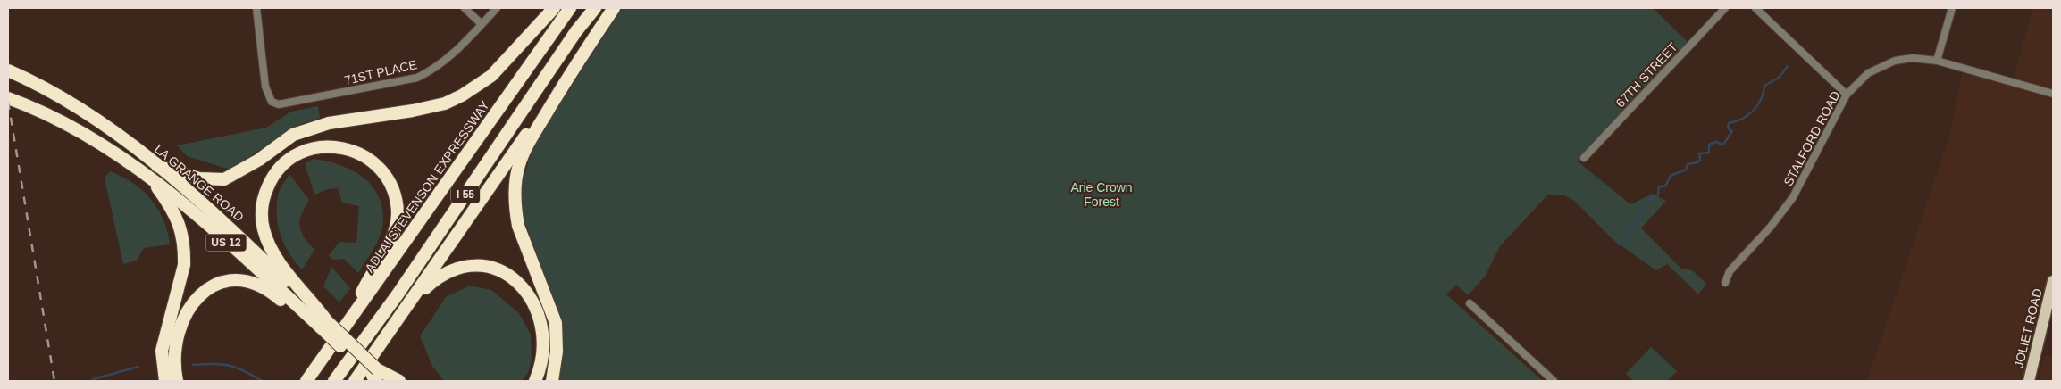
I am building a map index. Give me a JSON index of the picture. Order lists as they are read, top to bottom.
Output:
{
  "streets": {
    "highway": [
      "LA GRANGE ROAD",
      "ADLAI STEVENSON EXPRESSWAY",
      "I 55",
      "US 12"
    ],
    "main road": ["JOLIET ROAD"],
    "street": ["71ST PLACE", "67TH STREET", "STALFORD ROAD"]
  },
  "parks": ["Arie Crown Forest"]
}
